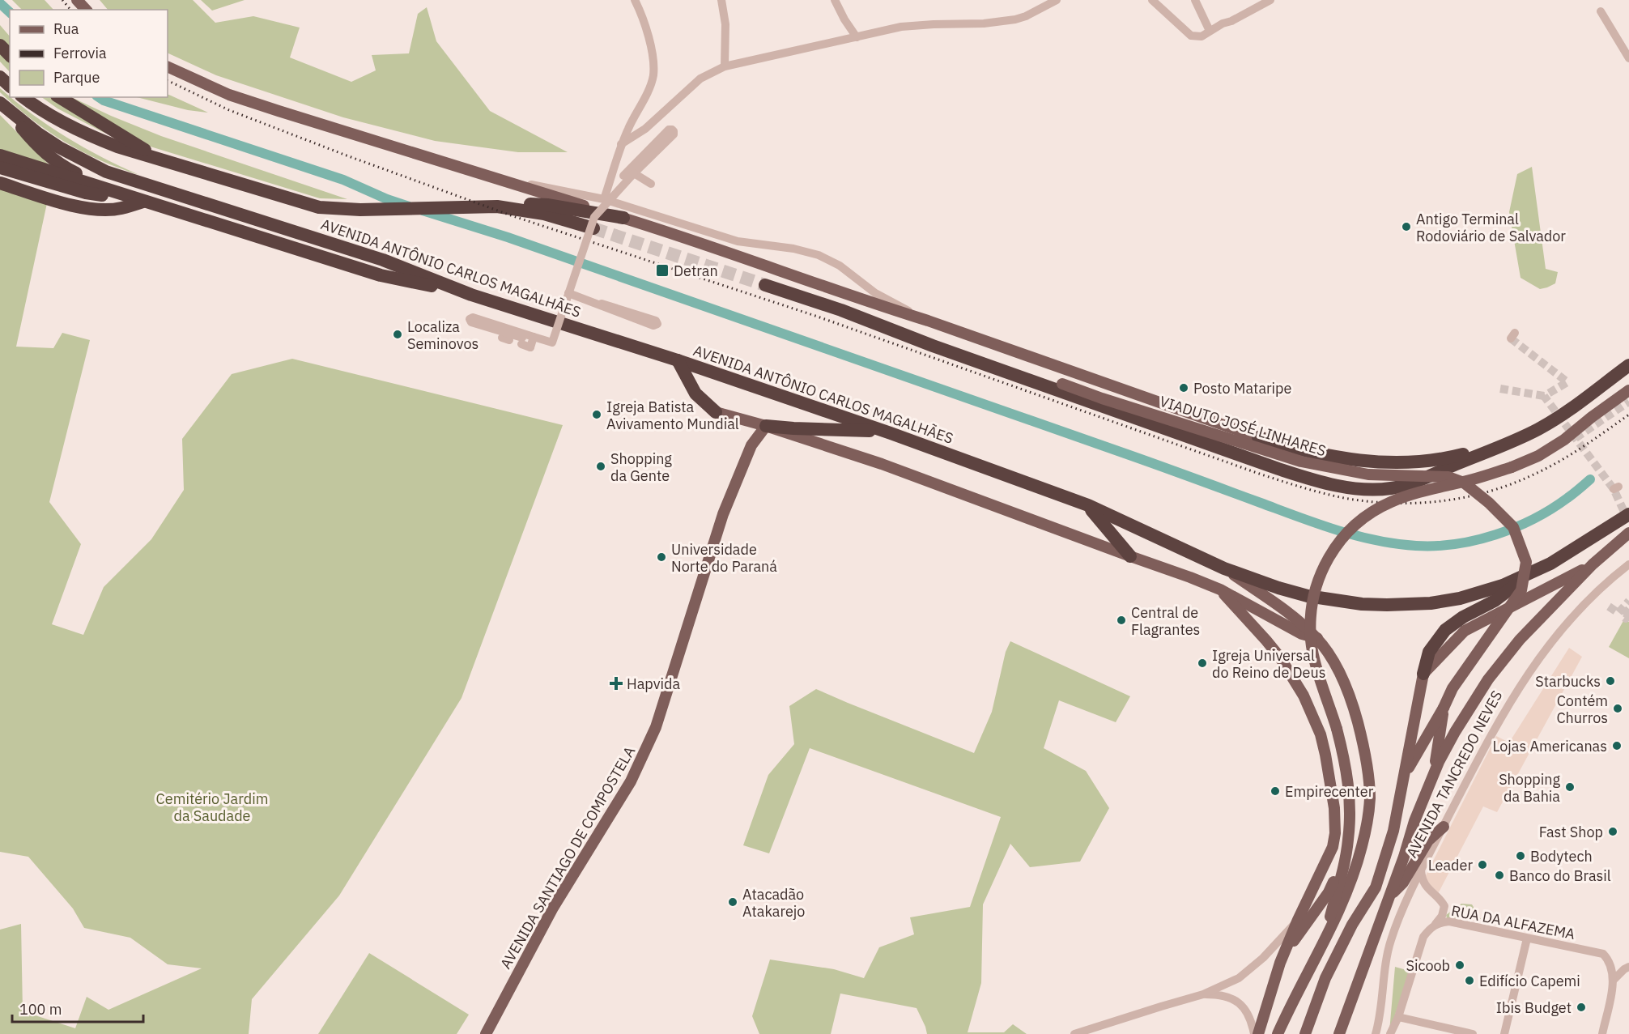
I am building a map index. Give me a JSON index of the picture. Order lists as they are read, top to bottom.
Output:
{
  "streets": {
    "highway": ["AVENIDA ANTÔNIO CARLOS MAGALHÃES"],
    "main road": ["VIADUTO JOSÉ LINHARES", "AVENIDA TANCREDO NEVES", "AVENIDA SANTIAGO DE COMPOSTELA"],
    "street": ["RUA DA ALFAZEMA"]
  },
  "parks": ["Cemitério Jardim da Saudade"],
  "places": {
    "other": [
      "Antigo Terminal Rodoviário de Salvador",
      "Localiza Seminovos",
      "Posto Mataripe",
      "Igreja Batista Avivamento Mundial",
      "Shopping da Gente",
      "Universidade Norte do Paraná",
      "Central de Flagrantes",
      "Igreja Universal do Reino de Deus",
      "Starbucks",
      "Contém Churros",
      "Lojas Americanas",
      "Shopping da Bahia",
      "Empirecenter",
      "Fast Shop",
      "Bodytech",
      "Leader",
      "Banco do Brasil",
      "Atacadão Atakarejo",
      "Sicoob",
      "Edifício Capemi",
      "Ibis Budget"
    ],
    "transit": ["Detran"],
    "health": ["Hapvida"]
  },
  "legend": ["Rua", "Ferrovia", "Parque"],
  "scale_bar": "100 m"
}
